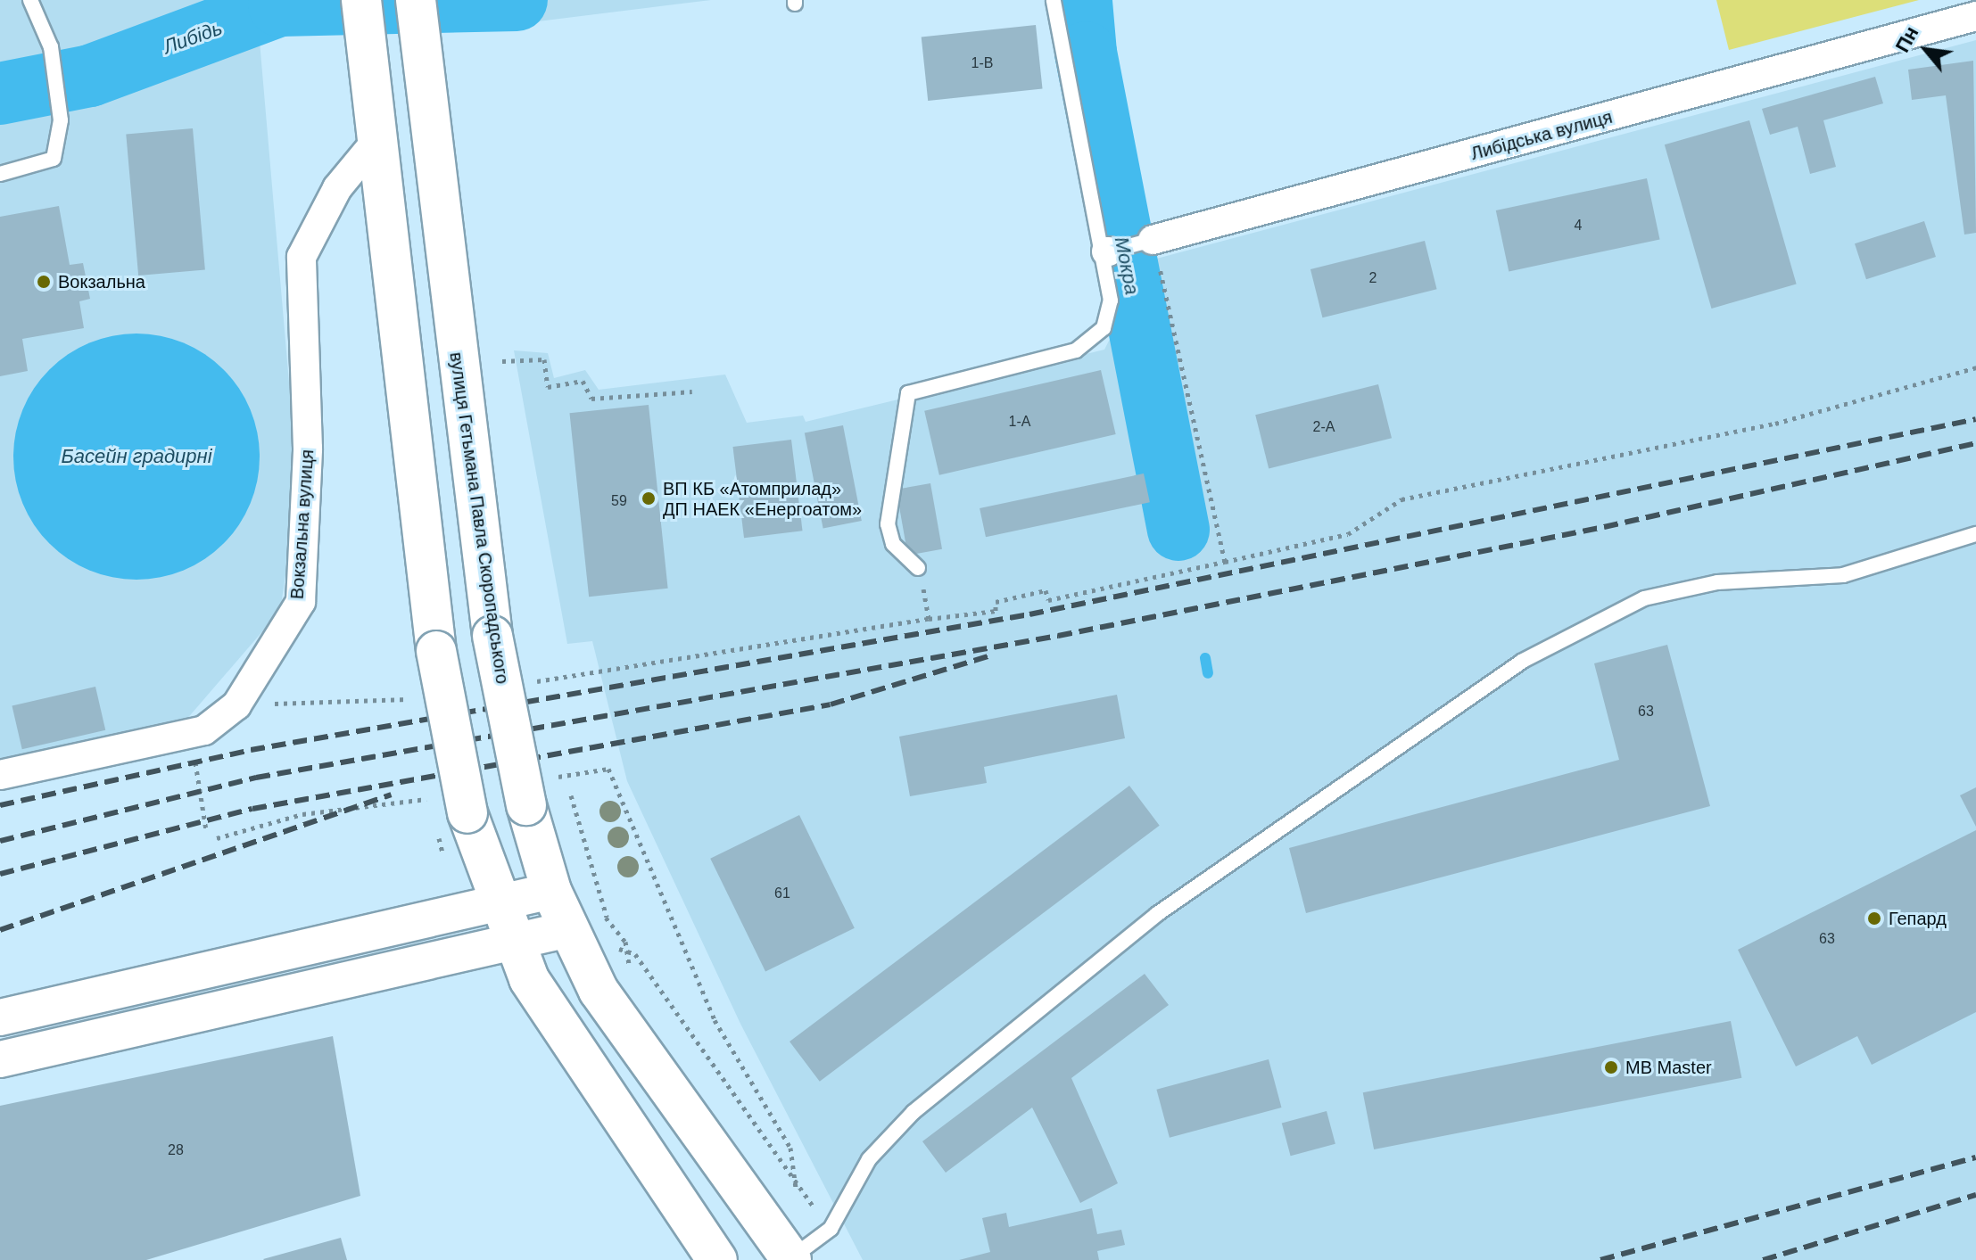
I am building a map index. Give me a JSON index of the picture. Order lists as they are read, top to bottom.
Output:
{
  "streets": {
    "main road": ["вулиця Гетьмана Павла Скоропадського"],
    "street": ["Либідська вулиця", "Вокзальна вулиця"]
  },
  "water": ["Либідь", "Мокра", "Басейн градирні"],
  "places": [
    "Вокзальна",
    "ВП КБ «Атомприлад» ДП НАЕК «Енергоатом»",
    "Гепард",
    "MB Master"
  ],
  "house_numbers": [
    "1-В",
    "4",
    "2",
    "1-А",
    "2-А",
    "59",
    "63",
    "61",
    "63",
    "28"
  ],
  "north": "top left"
}
